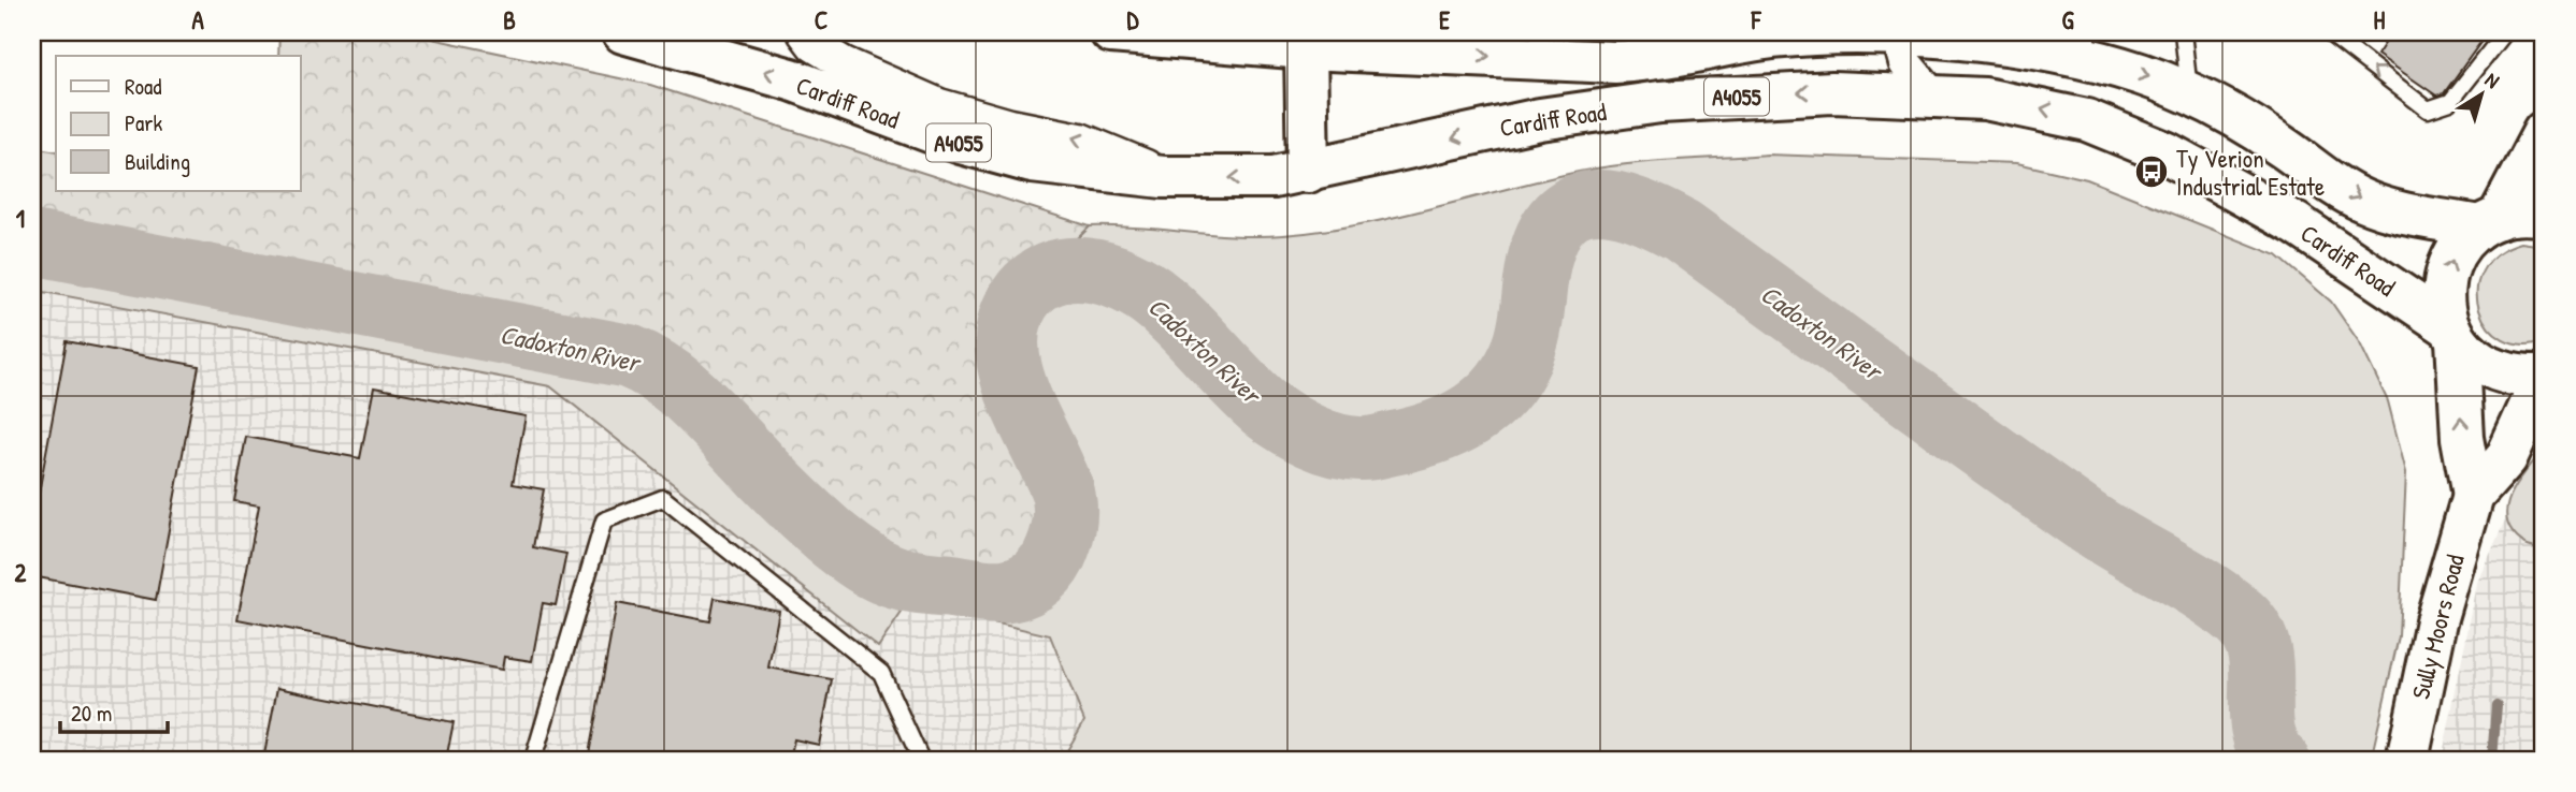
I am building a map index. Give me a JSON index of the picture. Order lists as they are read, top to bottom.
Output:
{
  "streets": {
    "main road": ["A4055", "Cardiff Road", "Sully Moors Road"]
  },
  "crossings": [
    ["Cardiff Road", "Sully Moors Road"]
  ],
  "water": ["Cadoxton River"],
  "places": {
    "bus stop": ["Ty Verion Industrial Estate"]
  },
  "legend": ["Road", "Park", "Building"],
  "scale_bar": "20 m",
  "north": "top right",
  "grid": {
    "columns": [
      "A",
      "B",
      "C",
      "D",
      "E",
      "F",
      "G",
      "H"
    ],
    "rows": ["1", "2"]
  }
}
